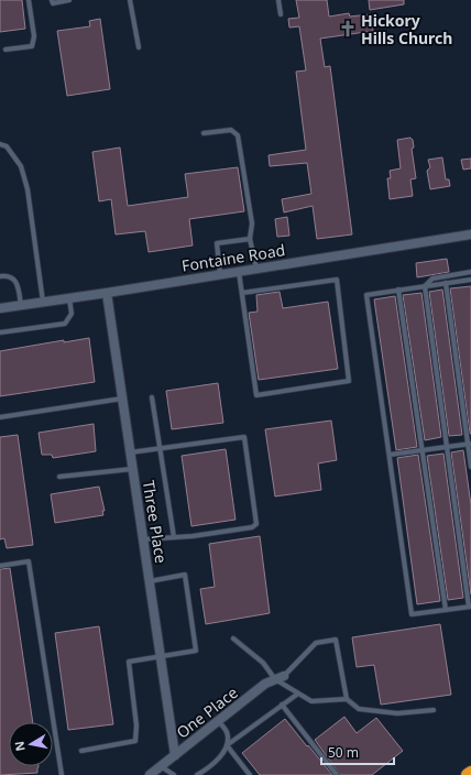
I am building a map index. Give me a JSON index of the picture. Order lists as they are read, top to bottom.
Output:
{
  "streets": {
    "street": ["Fontaine Road", "Three Place", "One Place"]
  },
  "crossings": [
    ["Fontaine Road", "Three Place"],
    ["Three Place", "One Place"]
  ],
  "places": {
    "church": ["Hickory Hills Church"]
  },
  "scale_bar": "50 m",
  "north": "left"
}
